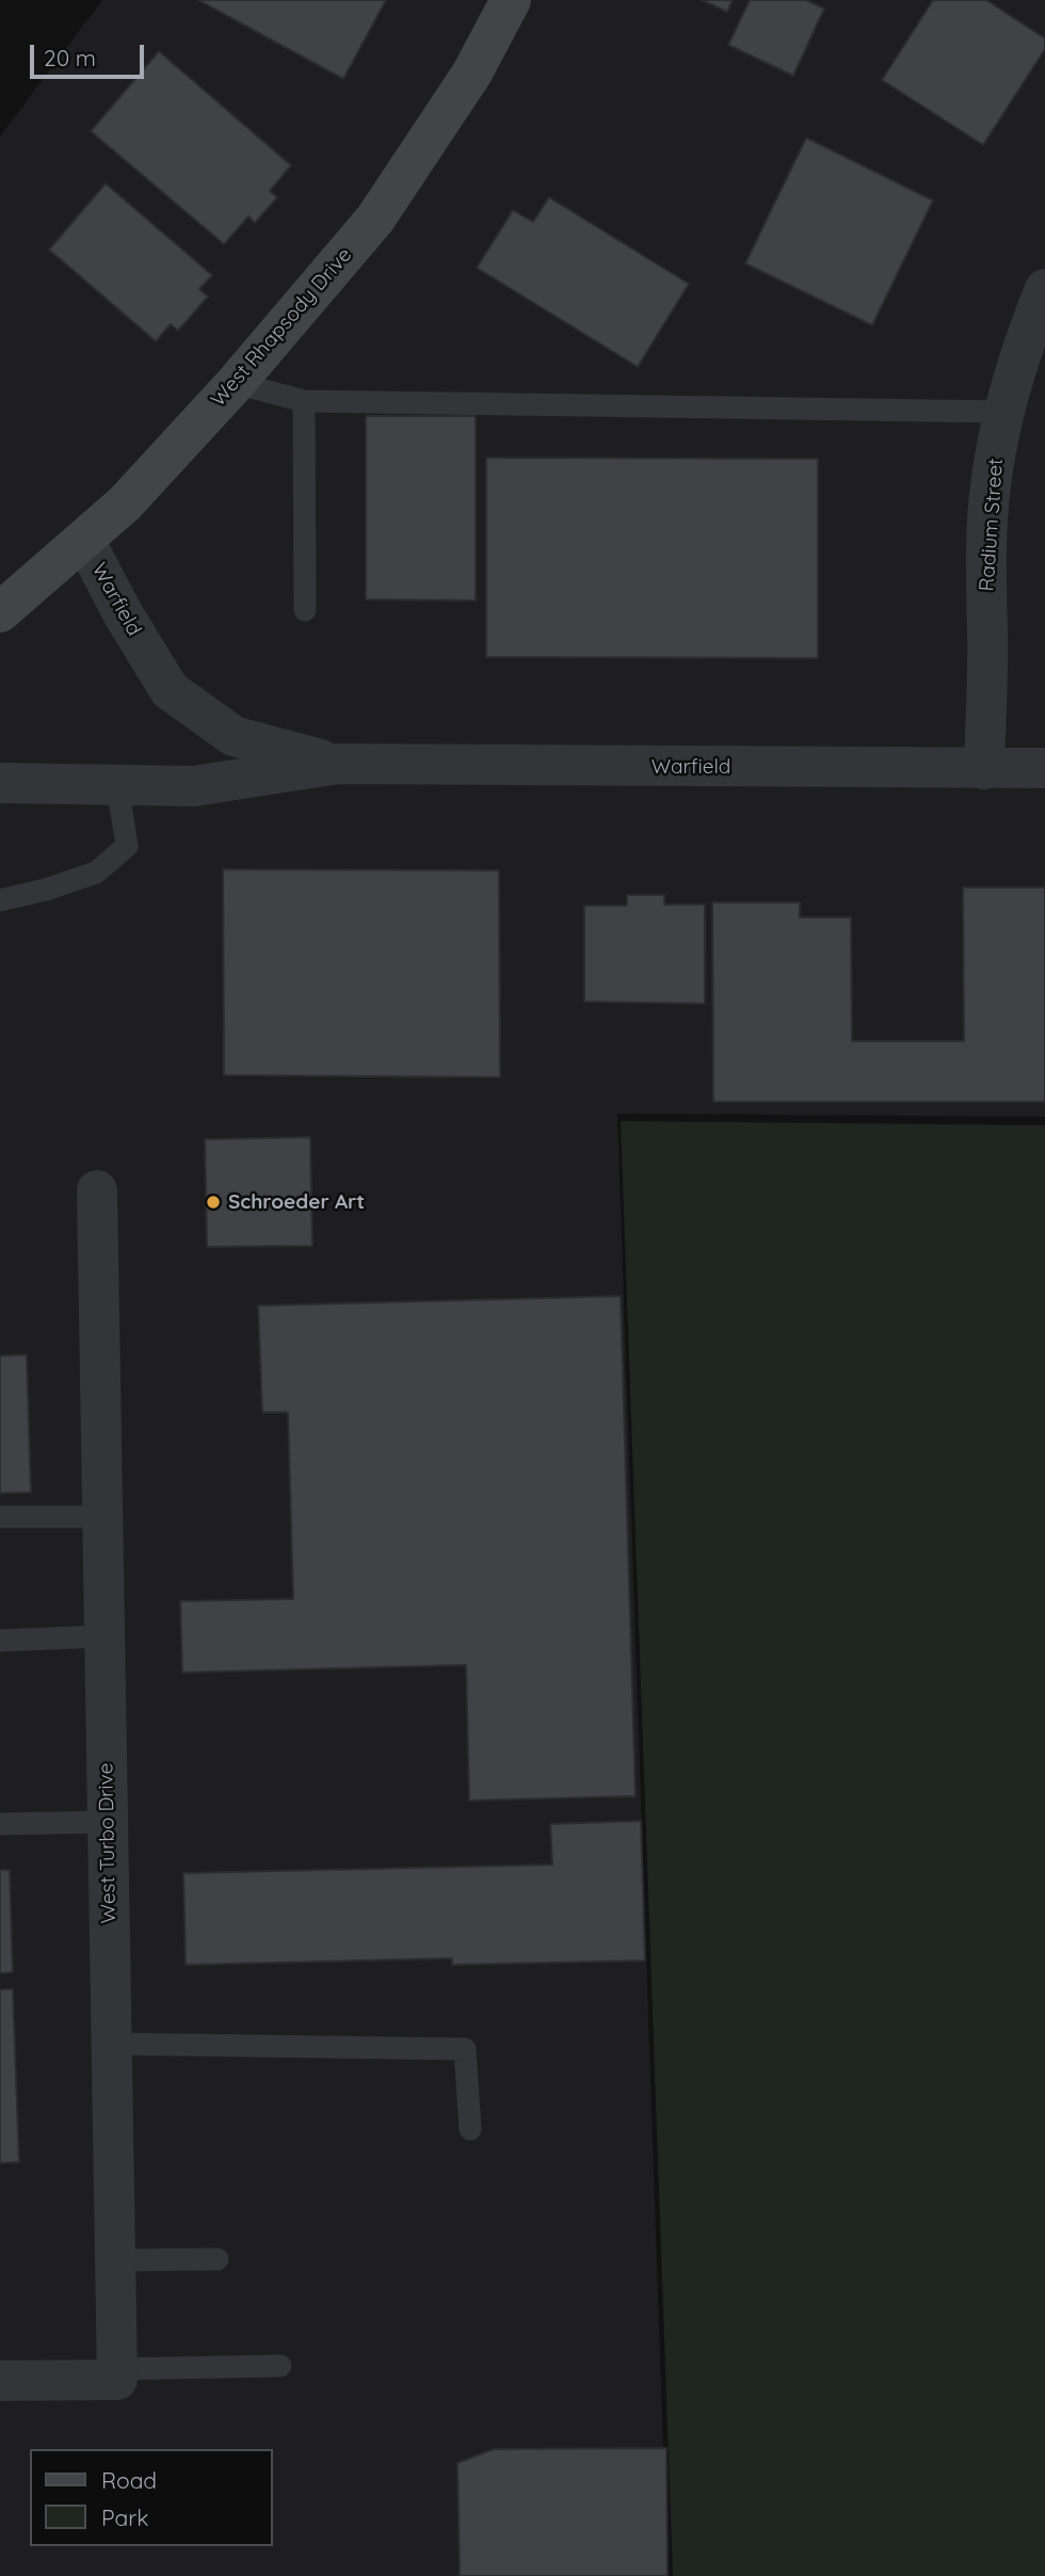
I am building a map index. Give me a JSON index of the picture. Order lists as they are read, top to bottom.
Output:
{
  "streets": {
    "street": [
      "West Rhapsody Drive",
      "Radium Street",
      "Warfield",
      "West Turbo Drive"
    ]
  },
  "crossings": [
    ["West Rhapsody Drive", "Warfield"],
    ["Radium Street", "Warfield"]
  ],
  "places": ["Schroeder Art"],
  "legend": ["Road", "Park"],
  "scale_bar": "20 m"
}
